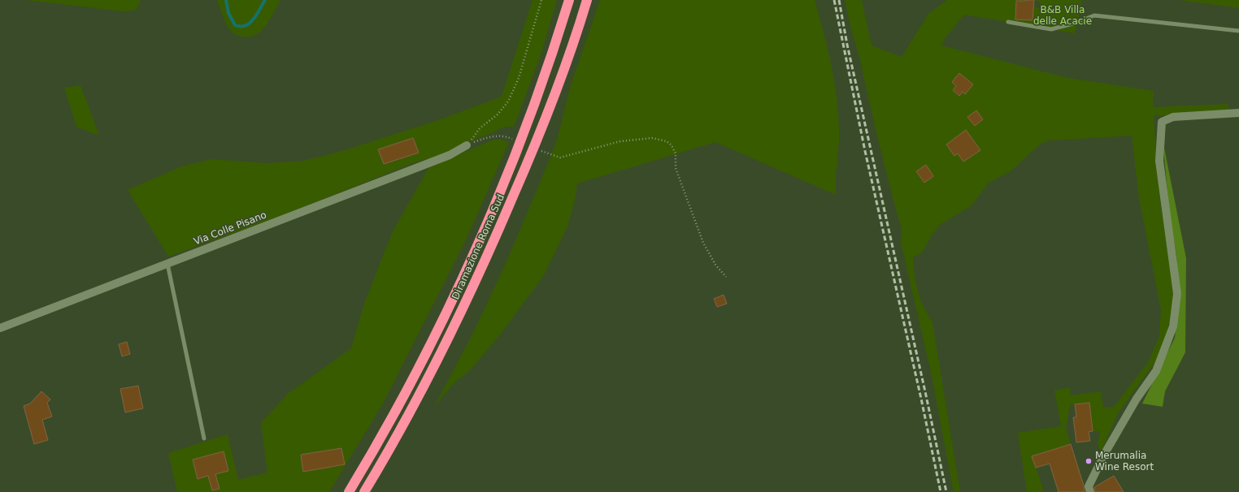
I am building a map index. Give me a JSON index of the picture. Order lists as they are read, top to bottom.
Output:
{
  "streets": {
    "highway": ["Diramazione Roma Sud"],
    "street": ["Via Colle Pisano"]
  },
  "parks": ["B&B Villa delle Acacie"],
  "places": ["Merumalia Wine Resort"]
}
